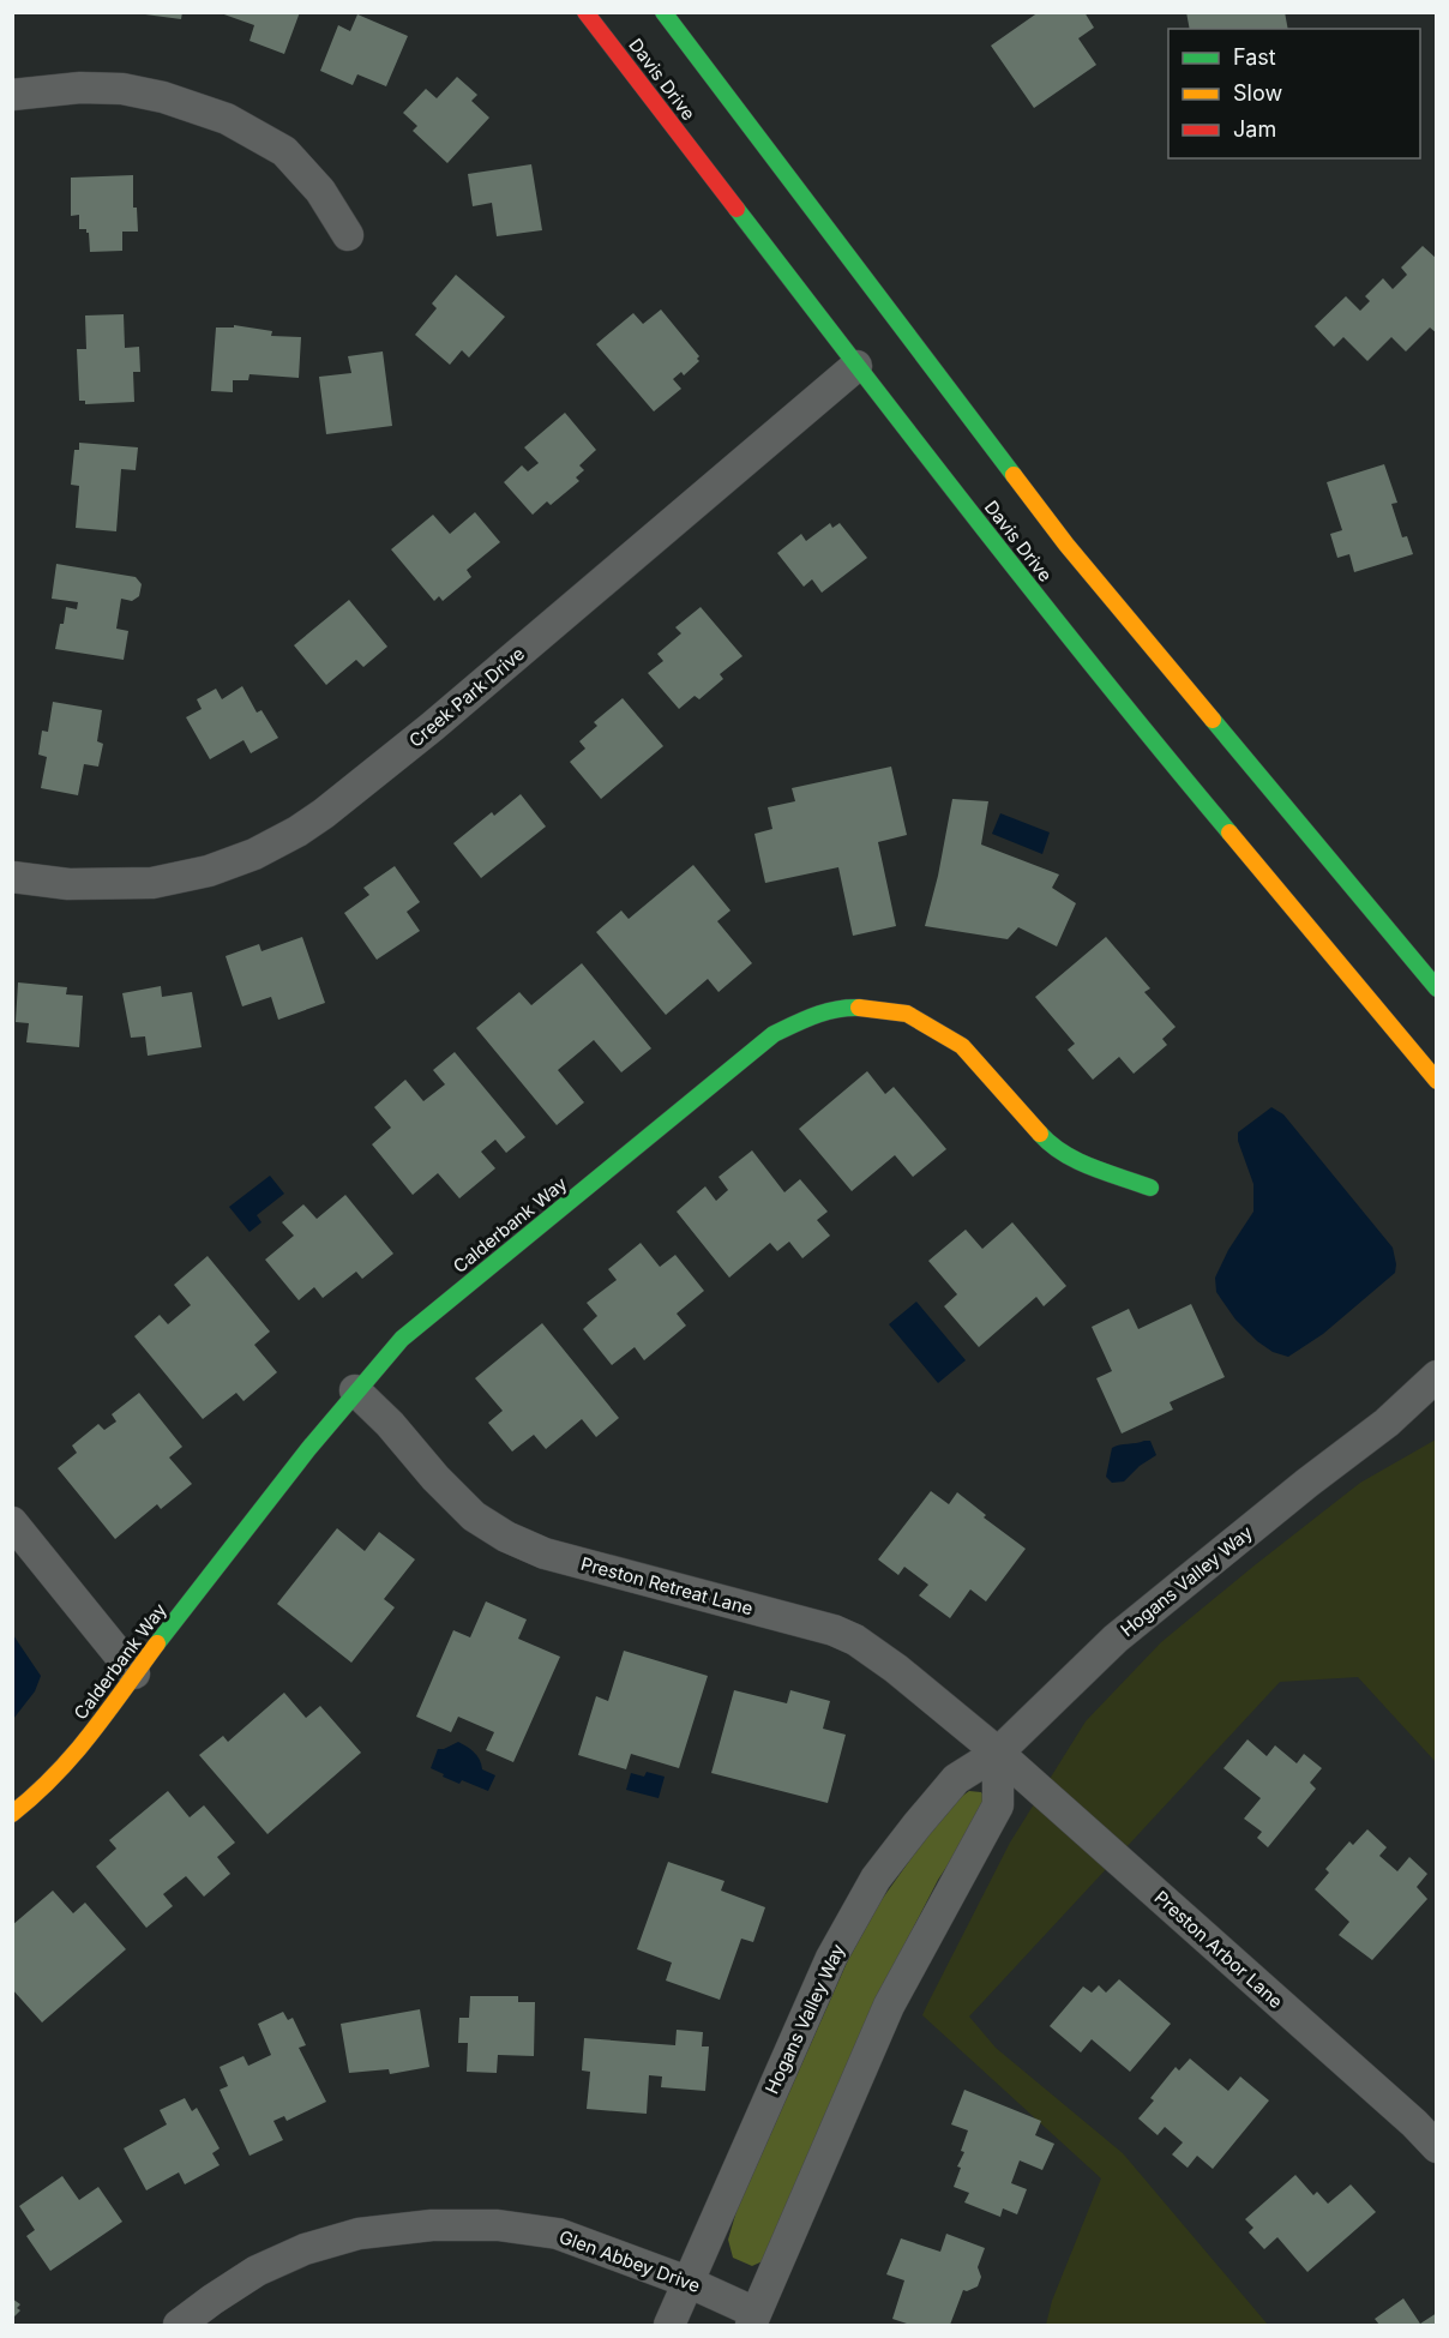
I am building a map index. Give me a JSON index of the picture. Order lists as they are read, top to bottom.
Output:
{
  "streets": {
    "main road": ["Davis Drive", "Calderbank Way"],
    "street": [
      "Creek Park Drive",
      "Hogans Valley Way",
      "Preston Retreat Lane",
      "Preston Arbor Lane",
      "Glen Abbey Drive"
    ]
  },
  "crossings": [
    ["Davis Drive", "Creek Park Drive"],
    ["Calderbank Way", "Preston Retreat Lane"],
    ["Hogans Valley Way", "Preston Retreat Lane"],
    ["Hogans Valley Way", "Preston Arbor Lane"],
    ["Hogans Valley Way", "Glen Abbey Drive"],
    ["Preston Retreat Lane", "Preston Arbor Lane"]
  ],
  "legend": ["Fast", "Slow", "Jam"]
}
